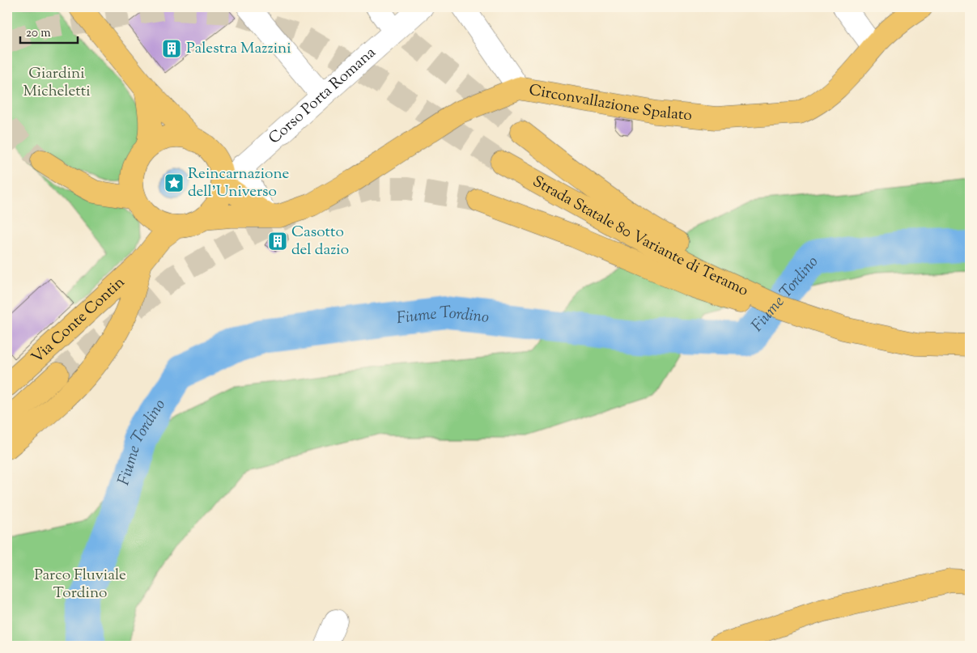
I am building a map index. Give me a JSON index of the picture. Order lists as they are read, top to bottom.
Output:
{
  "streets": {
    "main road": ["Circonvallazione Spalato", "Strada Statale 80 Variante di Teramo", "Via Conte Contin"],
    "street": ["Corso Porta Romana"]
  },
  "crossings": [
    ["Corso Porta Romana", "Circonvallazione Spalato"],
    ["Corso Porta Romana", "Via Conte Contin"],
    ["Circonvallazione Spalato", "Via Conte Contin"]
  ],
  "water": ["Fiume Tordino"],
  "parks": ["Giardini Micheletti", "Parco Fluviale Tordino"],
  "places": {
    "building": ["Palestra Mazzini", "Casotto del dazio"],
    "place": ["Reincarnazione dell’Universo"]
  },
  "scale_bar": "20 m"
}
